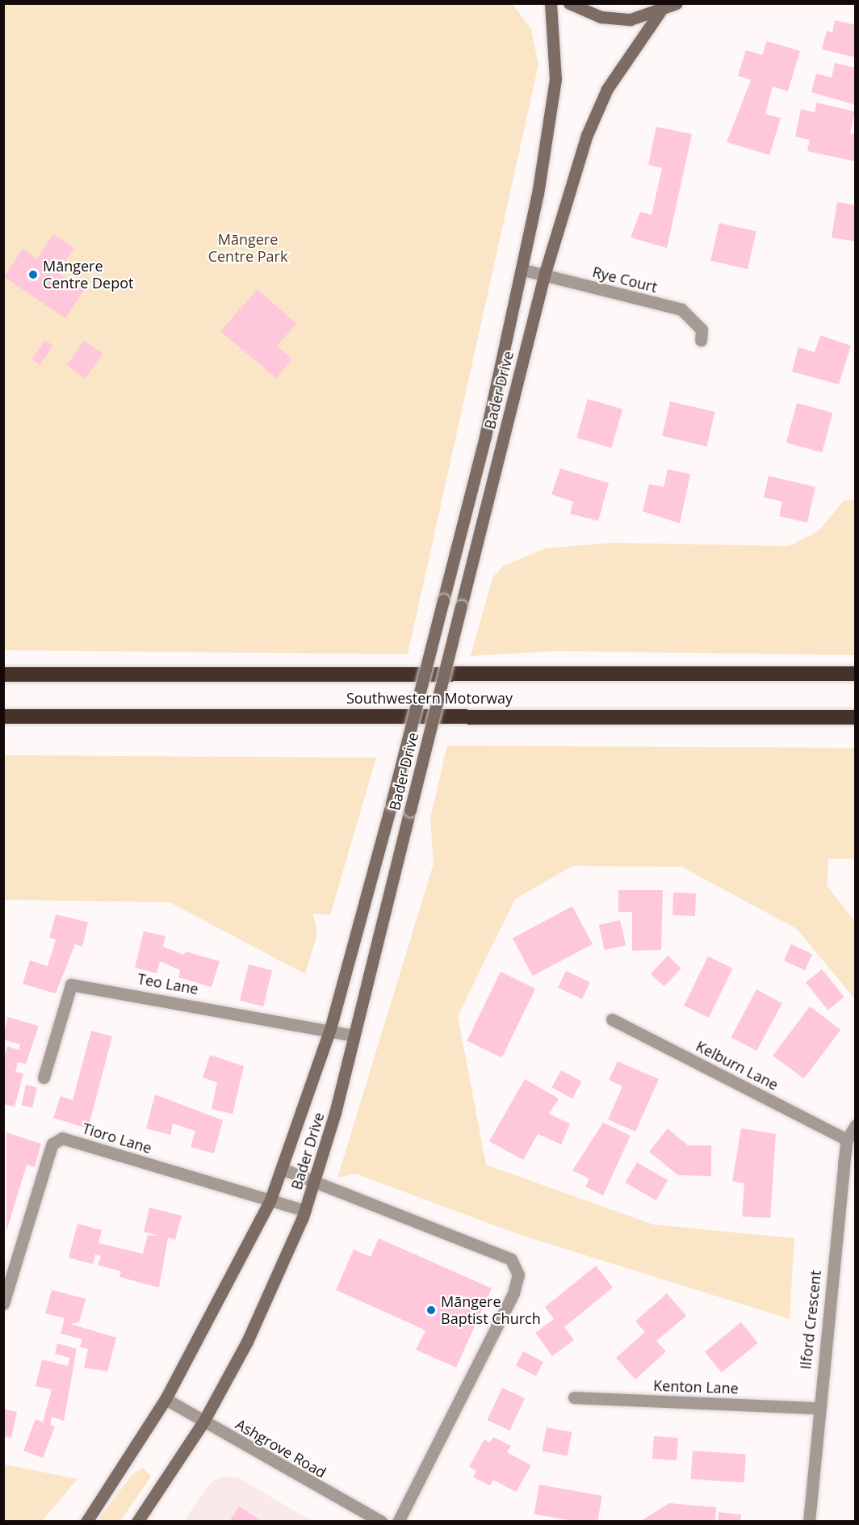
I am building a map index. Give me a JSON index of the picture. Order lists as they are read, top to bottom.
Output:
{
  "streets": {
    "highway": ["Southwestern Motorway"],
    "main road": ["Bader Drive"],
    "street": [
      "Rye Court",
      "Teo Lane",
      "Kelburn Lane",
      "Tioro Lane",
      "Ilford Crescent",
      "Kenton Lane",
      "Ashgrove Road"
    ]
  },
  "crossings": [
    ["Rye Court", "Bader Drive"],
    ["Bader Drive", "Teo Lane"],
    ["Bader Drive", "Tioro Lane"],
    ["Bader Drive", "Ashgrove Road"],
    ["Kelburn Lane", "Ilford Crescent"],
    ["Ilford Crescent", "Kenton Lane"]
  ],
  "parks": ["Māngere Centre Park"],
  "places": ["Māngere Centre Depot", "Māngere Baptist Church"]
}
